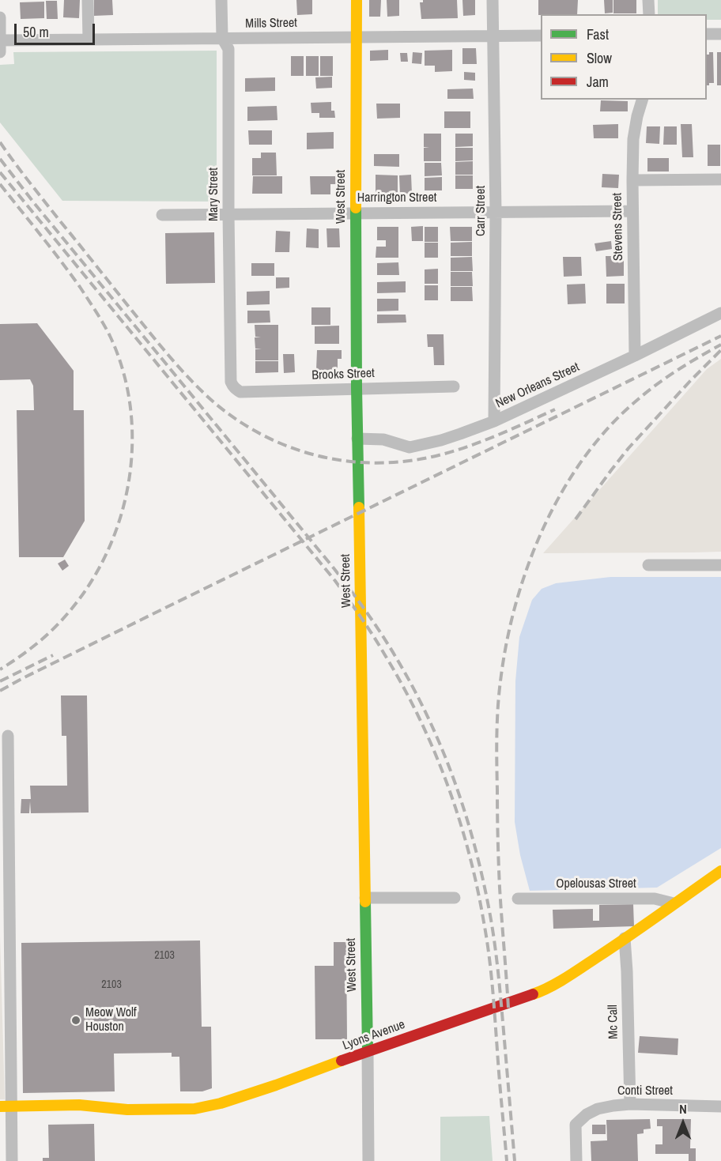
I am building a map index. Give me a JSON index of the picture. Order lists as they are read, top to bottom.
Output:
{
  "streets": {
    "street": [
      "Mills Street",
      "Mary Street",
      "West Street",
      "Harrington Street",
      "Carr Street",
      "Stevens Street",
      "Brooks Street",
      "New Orleans Street",
      "Opelousas Street",
      "Mc Call",
      "Lyons Avenue",
      "Conti Street"
    ]
  },
  "crossings": [
    ["Mills Street", "Mary Street"],
    ["Mills Street", "West Street"],
    ["Mills Street", "Carr Street"],
    ["Mary Street", "Harrington Street"],
    ["Mary Street", "Brooks Street"],
    ["West Street", "Harrington Street"],
    ["West Street", "Brooks Street"],
    ["West Street", "New Orleans Street"],
    ["West Street", "Lyons Avenue"],
    ["Harrington Street", "Carr Street"],
    ["Harrington Street", "Stevens Street"],
    ["Carr Street", "New Orleans Street"],
    ["Stevens Street", "New Orleans Street"],
    ["Opelousas Street", "Lyons Avenue"],
    ["Mc Call", "Lyons Avenue"],
    ["Mc Call", "Conti Street"]
  ],
  "places": ["Meow Wolf Houston"],
  "house_numbers": ["2103", "2103"],
  "legend": ["Fast", "Slow", "Jam"],
  "scale_bar": "50 m",
  "north": "top"
}
